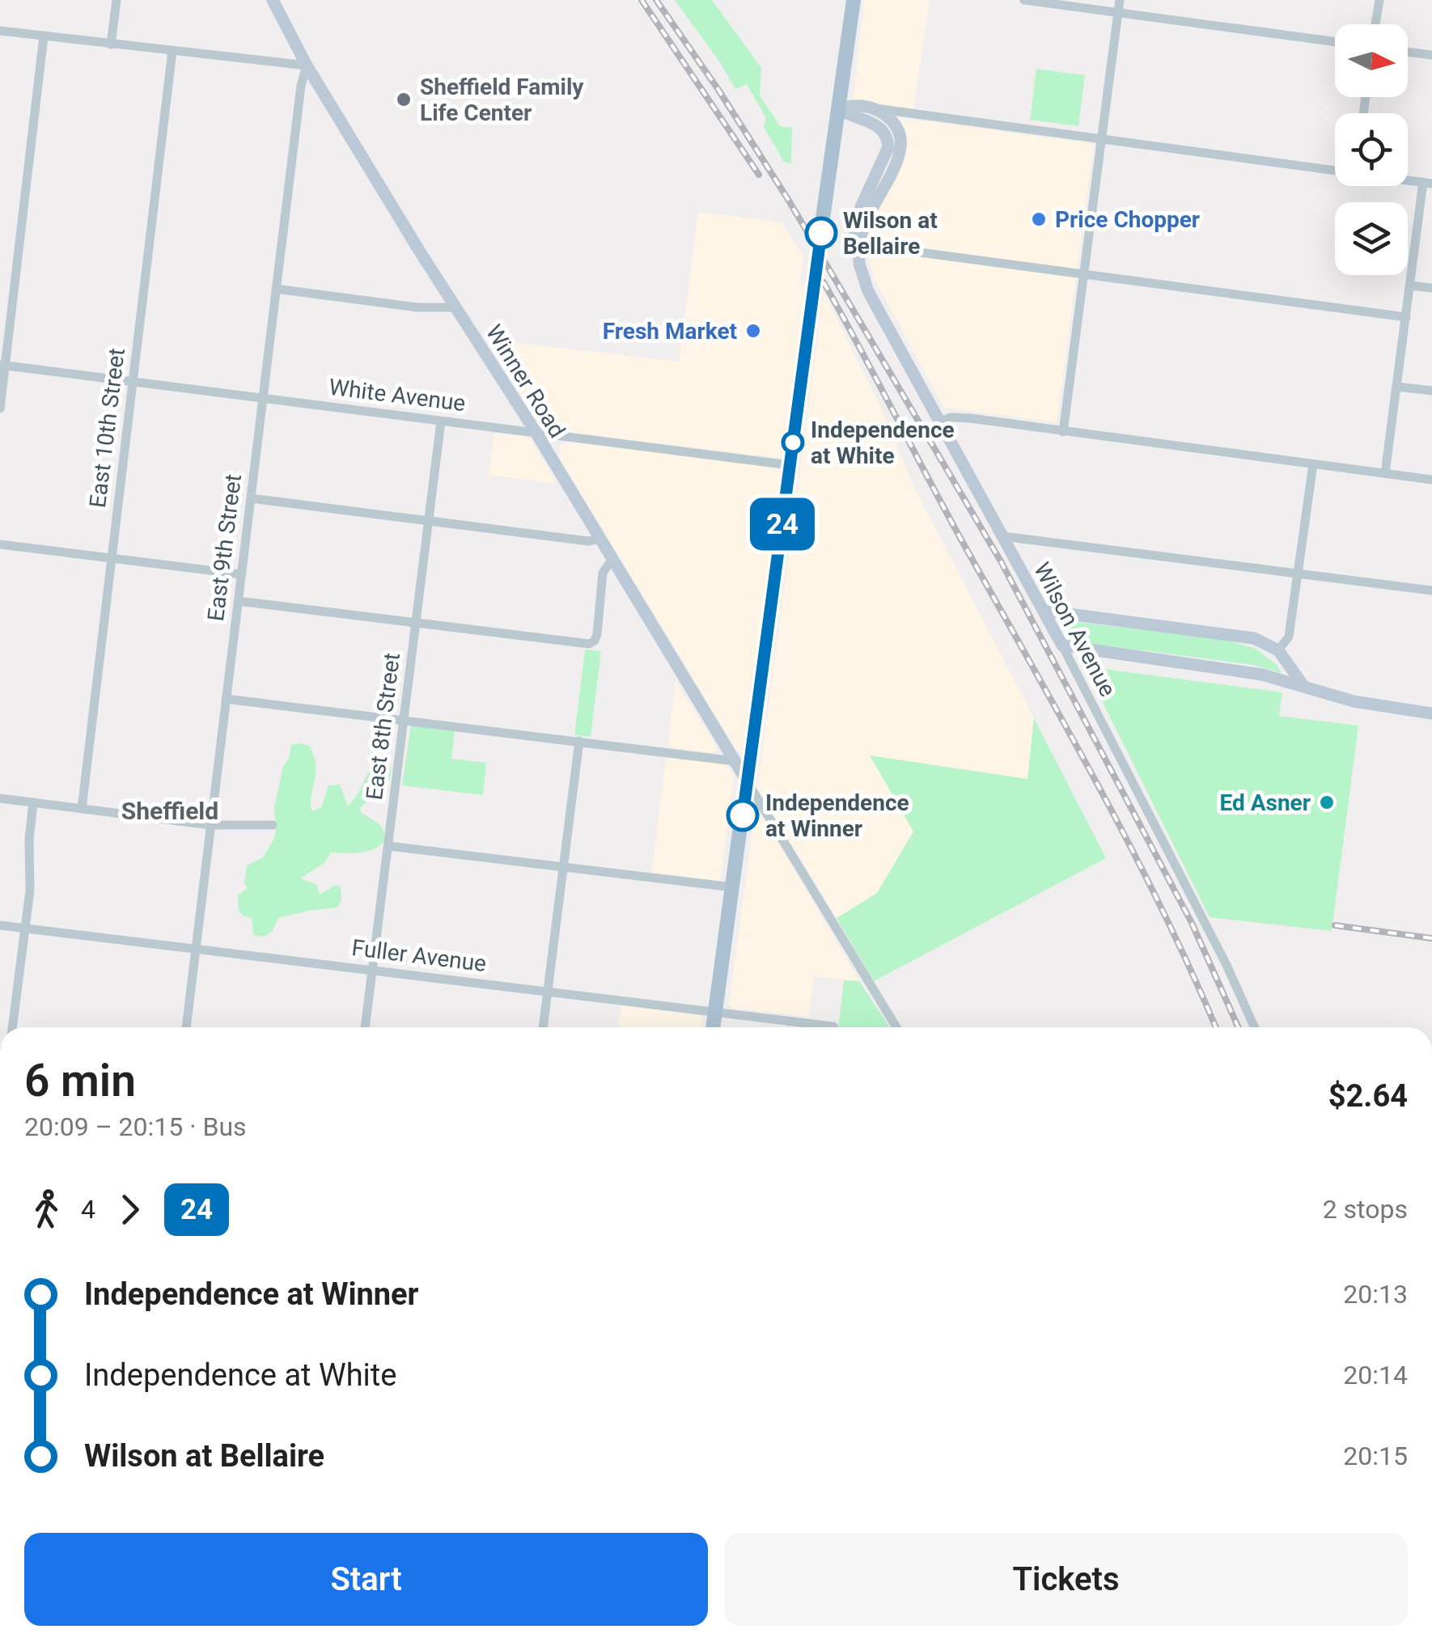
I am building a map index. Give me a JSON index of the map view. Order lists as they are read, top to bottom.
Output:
{
  "streets": {
    "main road": ["Winner Road", "Wilson Avenue"],
    "street": [
      "White Avenue",
      "East 10th Street",
      "East 9th Street",
      "East 8th Street",
      "Fuller Avenue"
    ]
  },
  "crossings": [
    ["Winner Road", "White Avenue"],
    ["Winner Road", "East 9th Street"],
    ["White Avenue", "East 10th Street"],
    ["White Avenue", "East 9th Street"],
    ["White Avenue", "East 8th Street"],
    ["East 9th Street", "Fuller Avenue"],
    ["East 8th Street", "Fuller Avenue"]
  ],
  "districts": ["Sheffield"],
  "places": [
    "Sheffield Family Life Center",
    "Price Chopper",
    "Wilson at Bellaire",
    "Fresh Market",
    "Independence at White",
    "Ed Asner",
    "Independence at Winner"
  ],
  "lines": ["bus line 24"],
  "north": "right",
  "page": {
    "on_map": "24",
    "heading": ["6 min", "20:09 – 20:15 · Bus", "$2.64"],
    "legs": ["4", "24", "2 stops"],
    "list": [
      {
        "name": "Independence at Winner",
        "value": "20:13"
      },
      {
        "name": "Independence at White",
        "value": "20:14"
      },
      {
        "name": "Wilson at Bellaire",
        "value": "20:15"
      }
    ],
    "buttons": ["Start", "Tickets"]
  }
}
